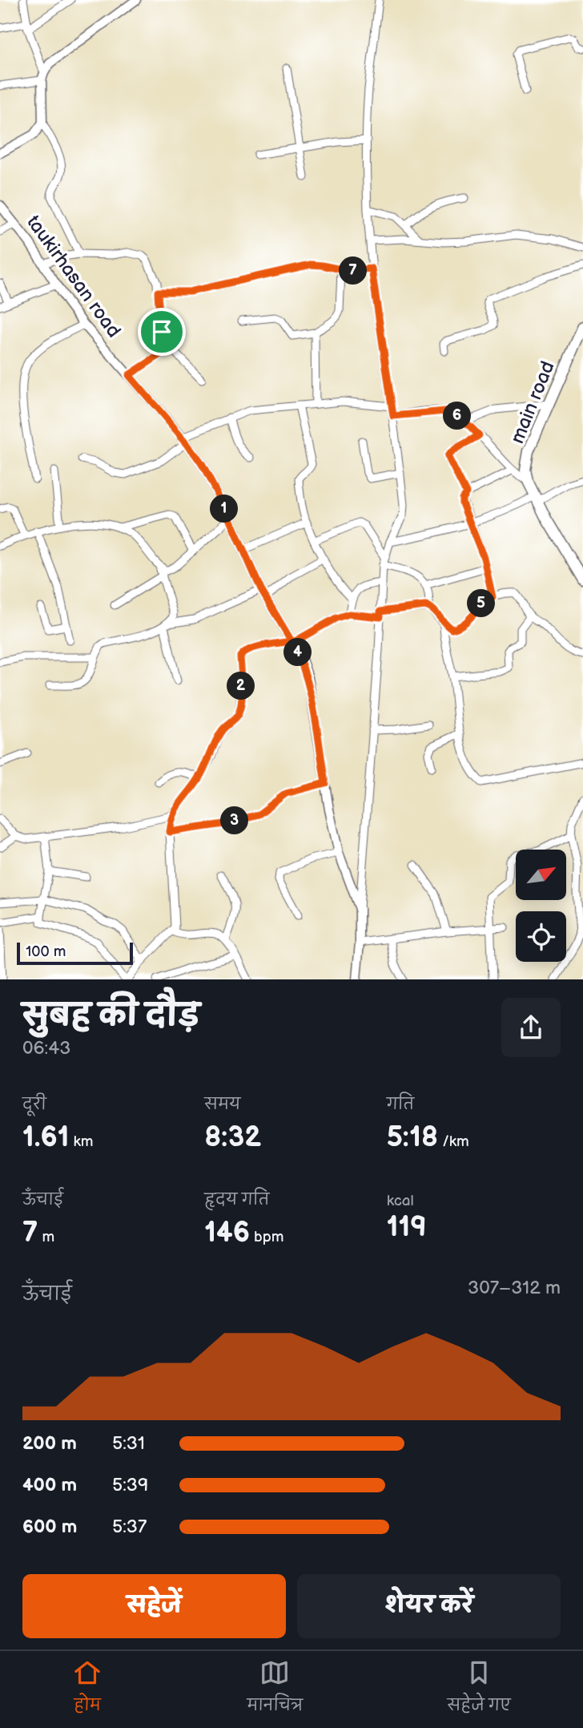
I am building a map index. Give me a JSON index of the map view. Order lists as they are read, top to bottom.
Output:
{
  "streets": {
    "main road": ["main road"],
    "street": ["taukirhasan road"]
  },
  "scale_bar": "100 m",
  "north": "top right",
  "page": {
    "pins": [
      "7",
      "6",
      "1",
      "5",
      "4",
      "2",
      "3"
    ],
    "scale": "100 m",
    "heading": ["सुबह की दौड़", "06:43"],
    "stats": [
      ["दूरी", "1.61 km"],
      ["समय", "8:32"],
      ["गति", "5:18 /km"],
      ["ऊँचाई", "7 m"],
      ["हृदय गति", "146 bpm"],
      ["kcal", "119"]
    ],
    "chart": ["ऊँचाई", "307–312 m"],
    "list": [
      {
        "name": "200 m",
        "note": "5:31"
      },
      {
        "name": "400 m",
        "note": "5:39"
      },
      {
        "name": "600 m",
        "note": "5:37"
      }
    ],
    "buttons": ["सहेजें", "शेयर करें"],
    "tabs": ["होम", "मानचित्र", "सहेजे गए"]
  }
}
